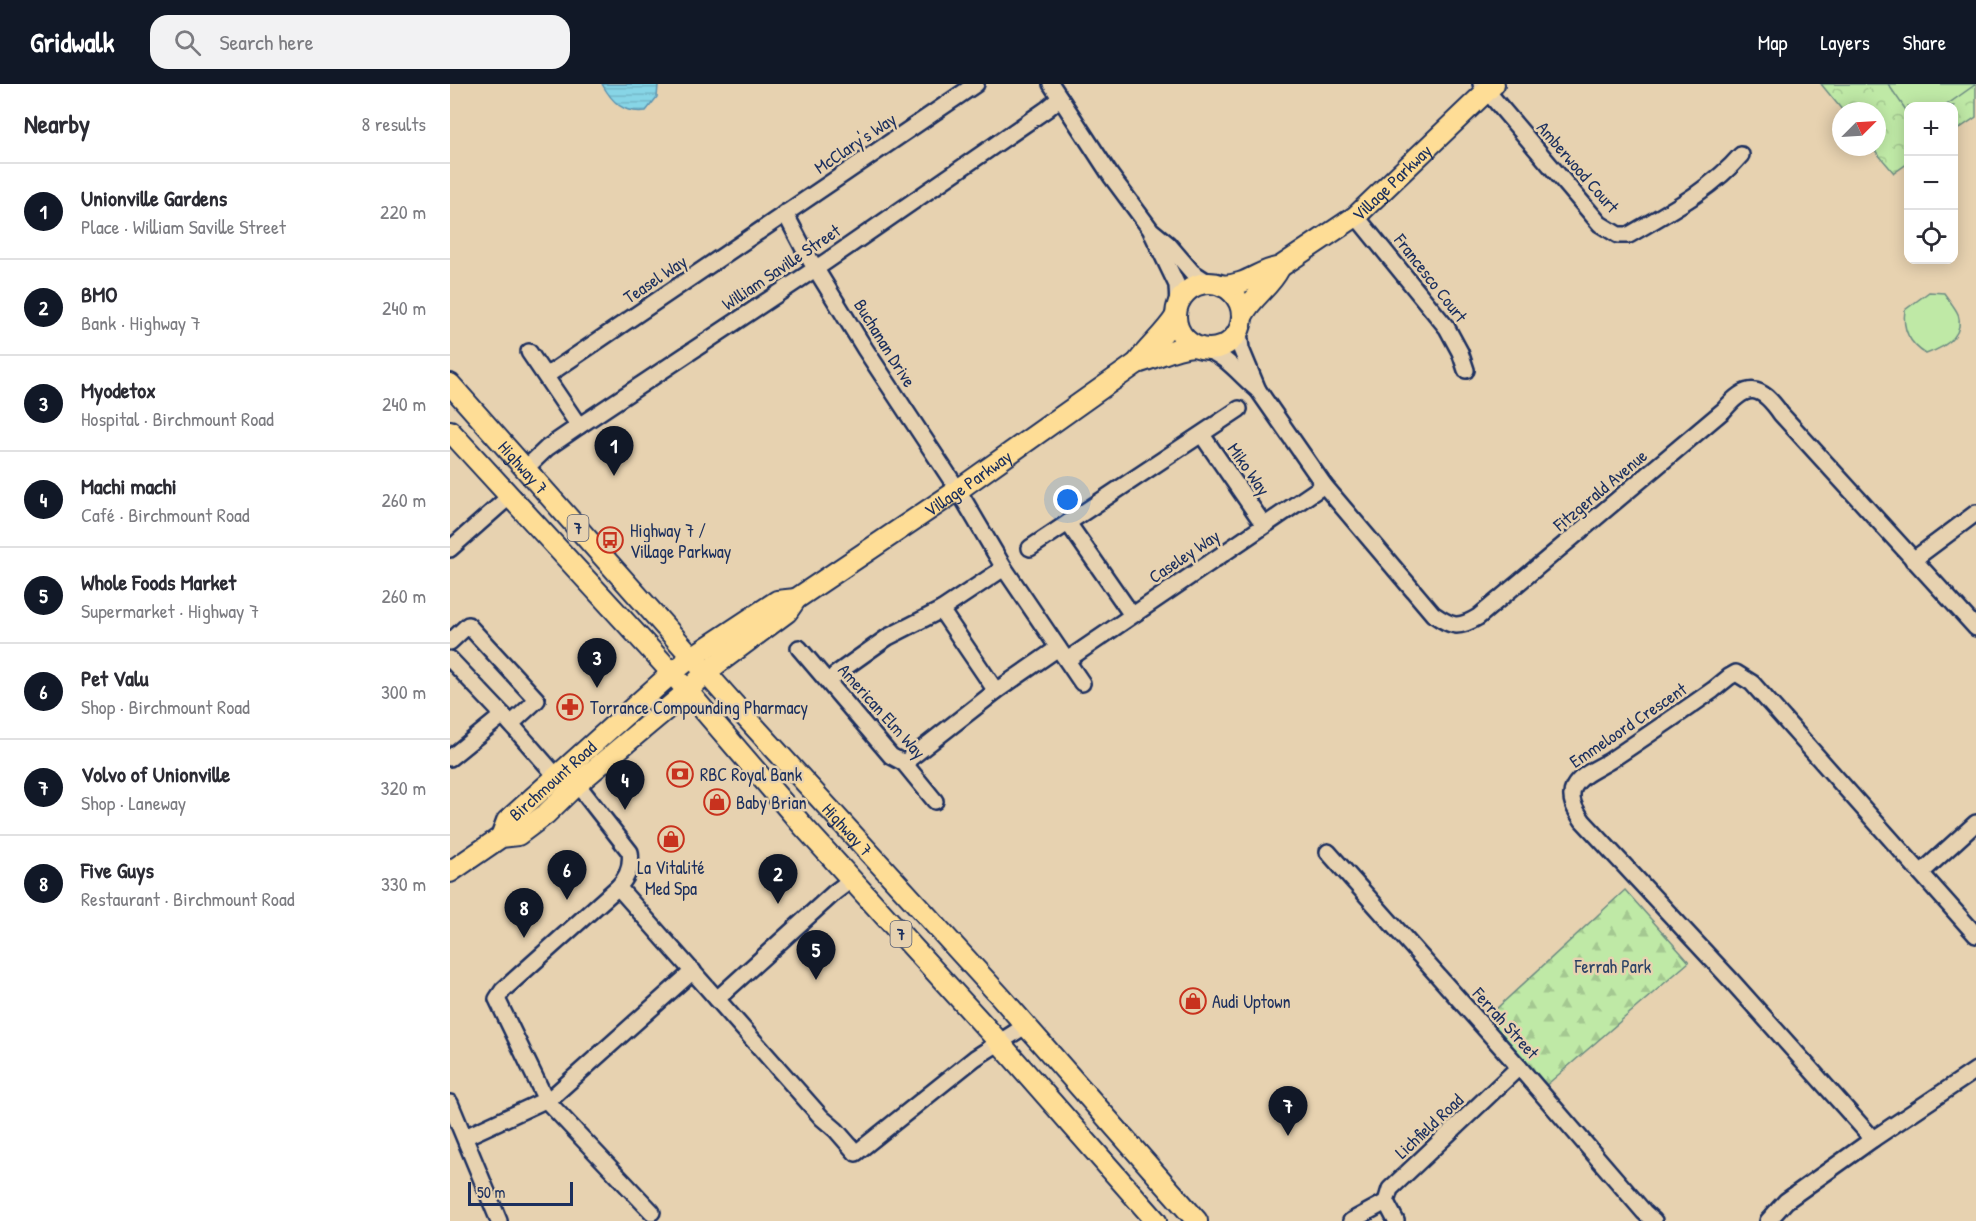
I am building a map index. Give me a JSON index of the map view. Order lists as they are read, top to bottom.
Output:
{
  "streets": {
    "main road": [
      "Village Parkway",
      "Highway 7",
      "7",
      "Birchmount Road"
    ],
    "street": [
      "McClary's Way",
      "Amberwood Court",
      "William Saville Street",
      "Francesco Court",
      "Teasel Way",
      "Buchanan Drive",
      "Miko Way",
      "Fitzgerald Avenue",
      "Caseley Way",
      "American Elm Way",
      "Emmeloord Crescent",
      "Ferrah Street",
      "Lichfield Road"
    ]
  },
  "crossings": [
    ["McClary's Way", "Teasel Way"],
    ["McClary's Way", "Buchanan Drive"],
    ["Amberwood Court", "Village Parkway"],
    ["Village Parkway", "Francesco Court"],
    ["Village Parkway", "Buchanan Drive"],
    ["Village Parkway", "Highway 7"],
    ["Village Parkway", "Fitzgerald Avenue"],
    ["Village Parkway", "Birchmount Road"],
    ["William Saville Street", "Buchanan Drive"],
    ["William Saville Street", "Highway 7"],
    ["Teasel Way", "Buchanan Drive"],
    ["Buchanan Drive", "Caseley Way"],
    ["Highway 7", "Birchmount Road"],
    ["Miko Way", "Caseley Way"],
    ["Fitzgerald Avenue", "Caseley Way"],
    ["Caseley Way", "American Elm Way"],
    ["Ferrah Street", "Lichfield Road"]
  ],
  "parks": ["Ferrah Park"],
  "places": {
    "bus stop": ["Highway 7 / Village Parkway"],
    "pharmacy": ["Torrance Compounding Pharmacy"],
    "bank": ["RBC Royal Bank"],
    "shop": ["Baby Brian", "La Vitalité Med Spa", "Audi Uptown"]
  },
  "scale_bar": "50 m",
  "north": "top right",
  "page": {
    "header": "Gridwalk",
    "search": "Search here",
    "nav": ["Map", "Layers", "Share"],
    "heading": ["Nearby", "8 results"],
    "map_buttons": ["+", "−"],
    "list": [
      {
        "mark": "1",
        "name": "Unionville Gardens",
        "note": "Place · William Saville Street",
        "value": "220 m"
      },
      {
        "mark": "2",
        "name": "BMO",
        "note": "Bank · Highway 7",
        "value": "240 m"
      },
      {
        "mark": "3",
        "name": "Myodetox",
        "note": "Hospital · Birchmount Road",
        "value": "240 m"
      },
      {
        "mark": "4",
        "name": "Machi machi",
        "note": "Café · Birchmount Road",
        "value": "260 m"
      },
      {
        "mark": "5",
        "name": "Whole Foods Market",
        "note": "Supermarket · Highway 7",
        "value": "260 m"
      },
      {
        "mark": "6",
        "name": "Pet Valu",
        "note": "Shop · Birchmount Road",
        "value": "300 m"
      },
      {
        "mark": "7",
        "name": "Volvo of Unionville",
        "note": "Shop · Laneway",
        "value": "320 m"
      },
      {
        "mark": "8",
        "name": "Five Guys",
        "note": "Restaurant · Birchmount Road",
        "value": "330 m"
      }
    ],
    "pins": [
      "1",
      "3",
      "4",
      "6",
      "2",
      "8",
      "5",
      "7"
    ],
    "scale": "50 m"
  }
}
